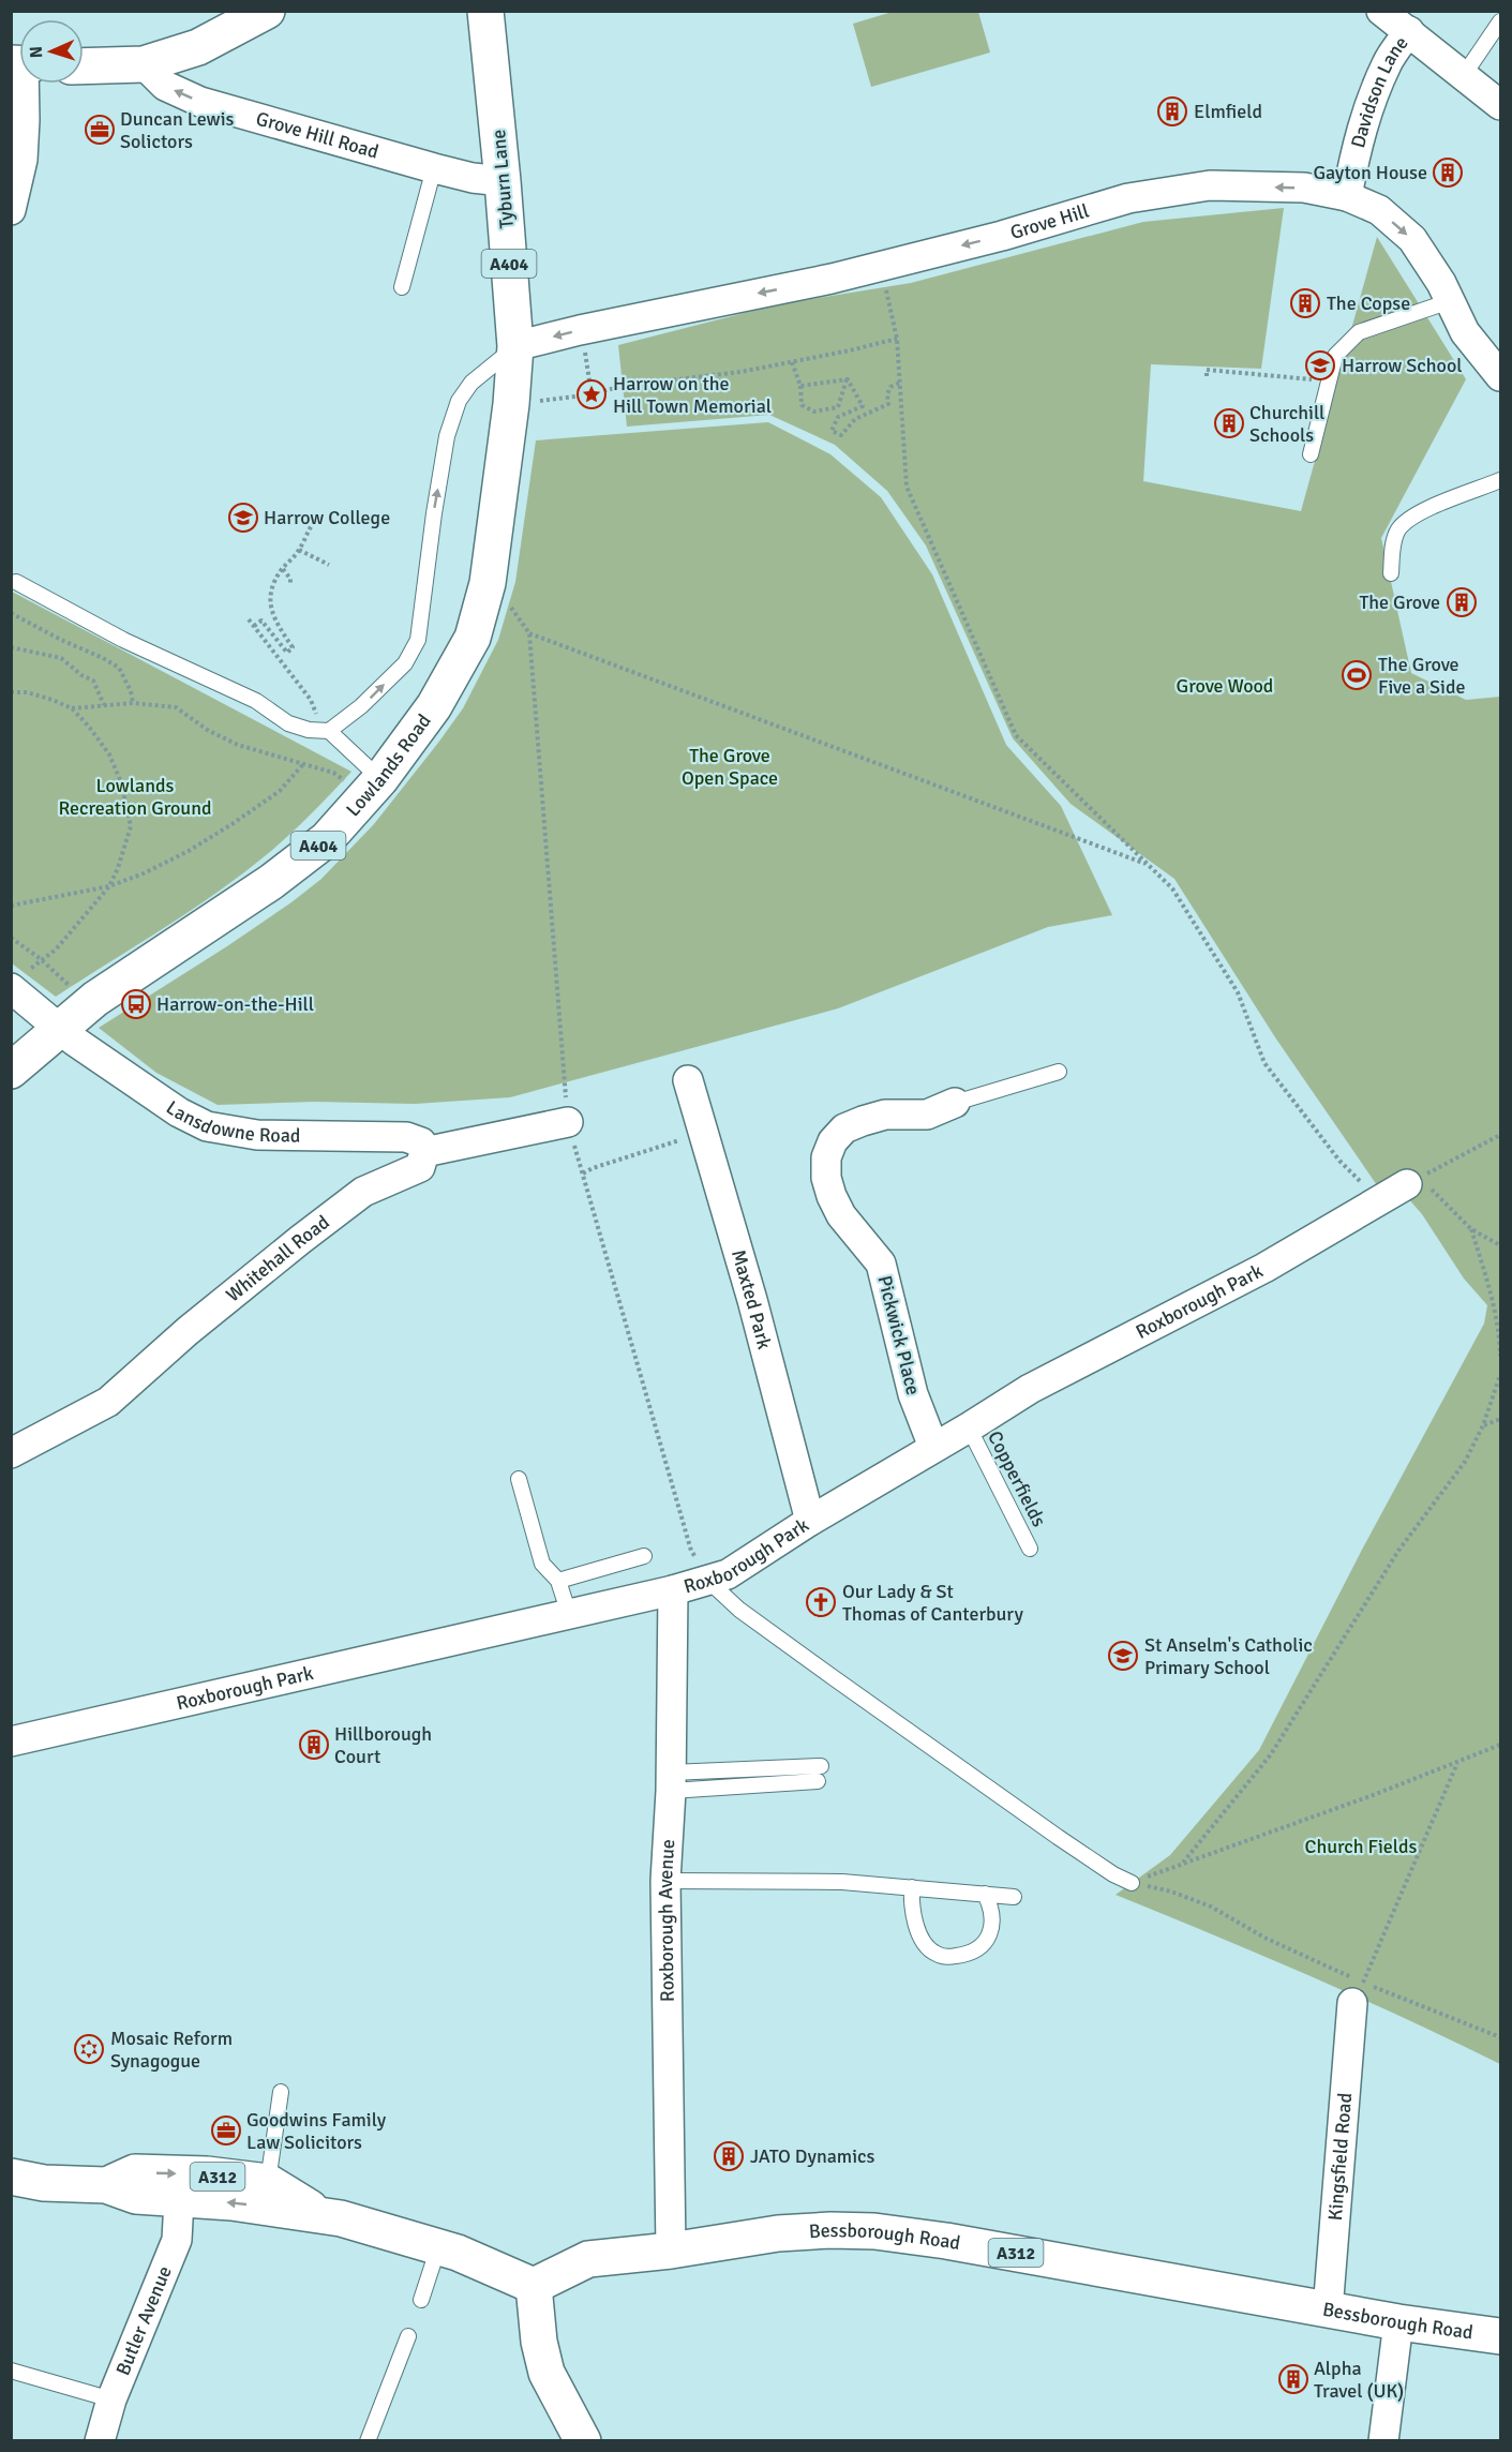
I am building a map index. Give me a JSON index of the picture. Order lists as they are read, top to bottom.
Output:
{
  "streets": {
    "main road": [
      "Tyburn Lane",
      "A404",
      "Lowlands Road",
      "A312",
      "Bessborough Road"
    ],
    "street": [
      "Davidson Lane",
      "Grove Hill Road",
      "Grove Hill",
      "Lansdowne Road",
      "Whitehall Road",
      "Maxted Park",
      "Roxborough Park",
      "Pickwick Place",
      "Roxborough Avenue",
      "Kingsfield Road",
      "Butler Avenue"
    ],
    "lane": ["Copperfields"]
  },
  "crossings": [
    ["Davidson Lane", "Grove Hill"],
    ["Grove Hill Road", "Tyburn Lane"],
    ["Tyburn Lane", "Grove Hill"],
    ["Tyburn Lane", "Lowlands Road"],
    ["Grove Hill", "Lowlands Road"],
    ["Lowlands Road", "Lansdowne Road"],
    ["Lansdowne Road", "Whitehall Road"],
    ["Maxted Park", "Roxborough Park"],
    ["Roxborough Park", "Pickwick Place"],
    ["Roxborough Park", "Copperfields"],
    ["Roxborough Park", "Roxborough Avenue"],
    ["Roxborough Avenue", "Bessborough Road"],
    ["Kingsfield Road", "Bessborough Road"],
    ["A312", "Bessborough Road"],
    ["A312", "Butler Avenue"]
  ],
  "one_way": ["Grove Hill Road"],
  "parks": [
    "Grove Wood",
    "The Grove Open Space",
    "Lowlands Recreation Ground",
    "Church Fields"
  ],
  "places": {
    "building": [
      "Elmfield",
      "Gayton House",
      "The Copse",
      "Churchill Schools",
      "The Grove",
      "Hillborough Court",
      "JATO Dynamics",
      "Alpha Travel (UK)"
    ],
    "office": ["Duncan Lewis Solictors", "Goodwins Family Law Solicitors"],
    "school or university": ["Harrow School", "Harrow College", "St Anselm's Catholic Primary School"],
    "place": ["Harrow on the Hill Town Memorial"],
    "sports": ["The Grove Five a Side"],
    "bus stop": ["Harrow-on-the-Hill"],
    "church": ["Our Lady & St Thomas of Canterbury"],
    "synagogue": ["Mosaic Reform Synagogue"]
  },
  "north": "left"
}
